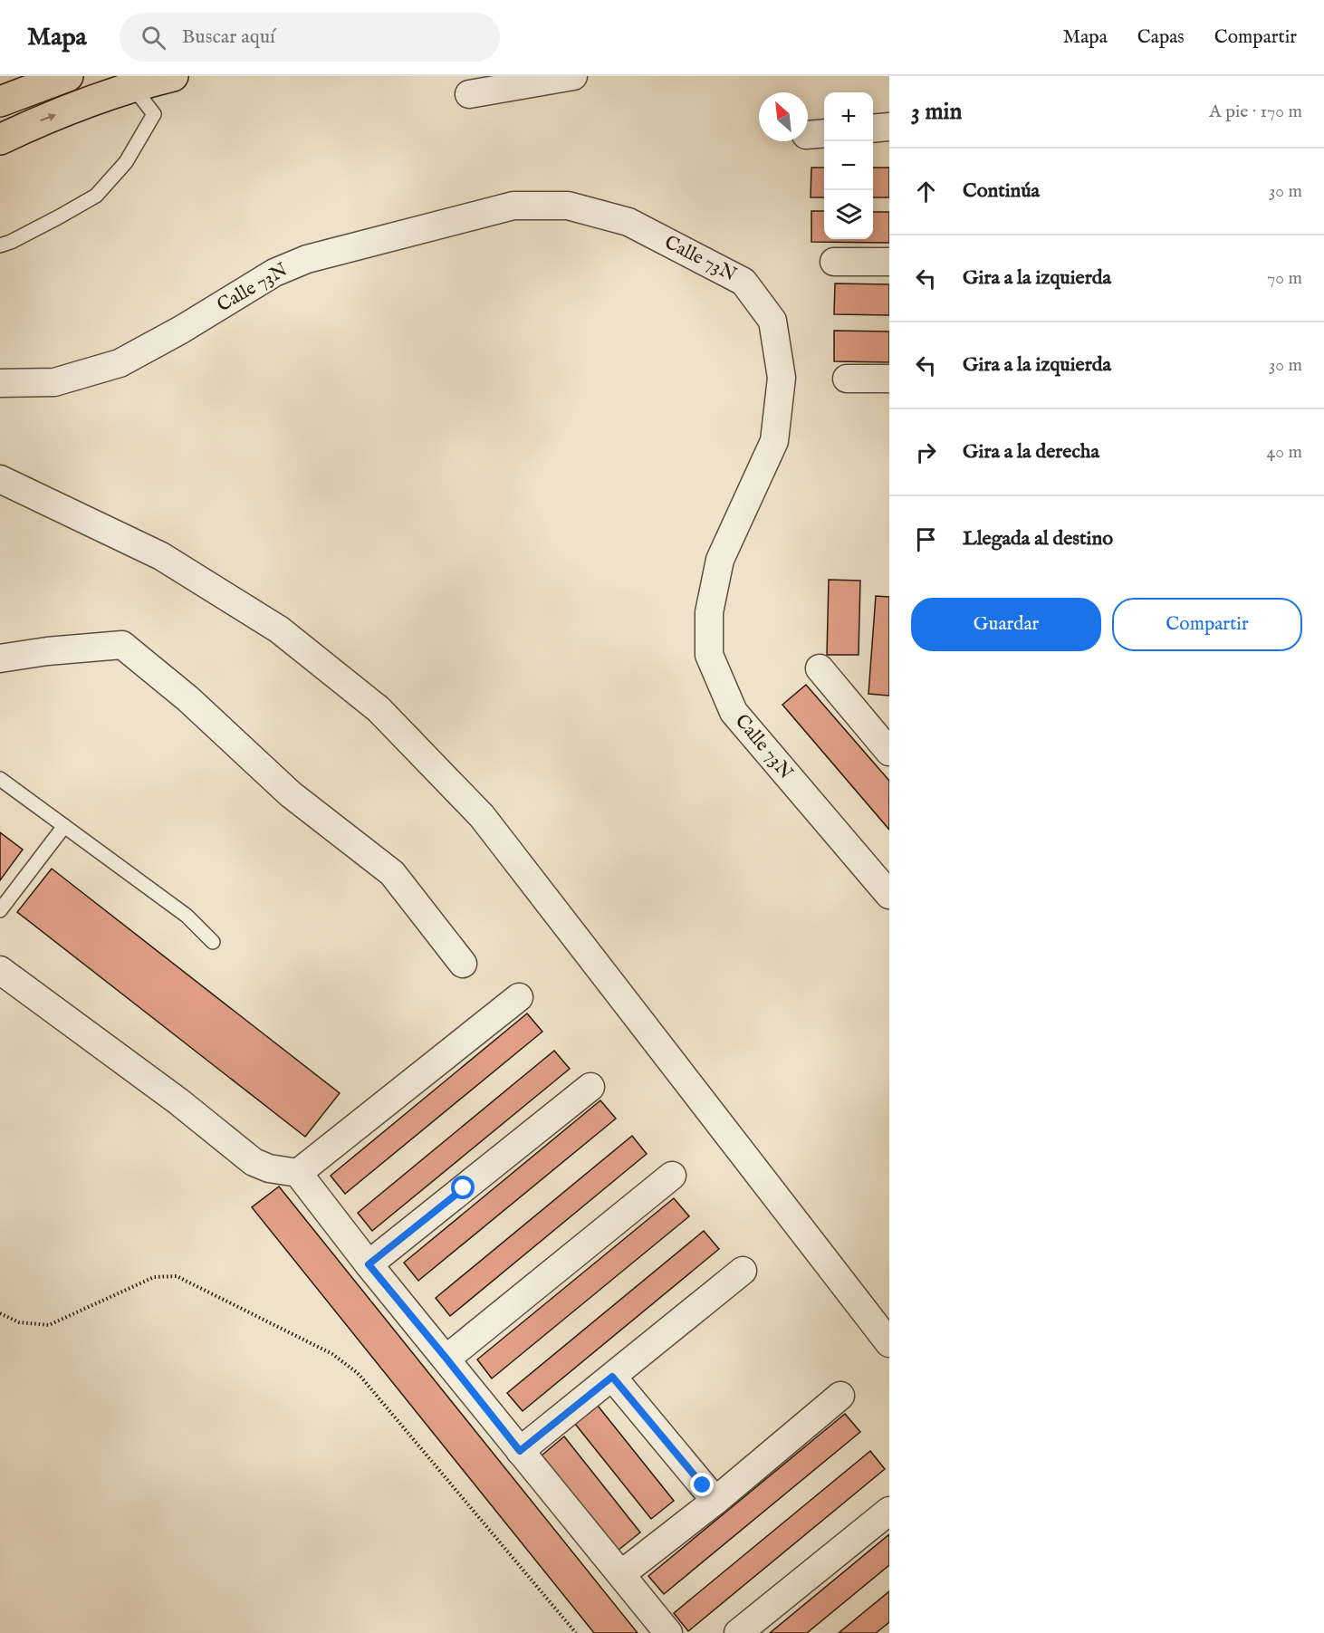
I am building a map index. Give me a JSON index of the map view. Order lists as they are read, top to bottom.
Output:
{
  "streets": {
    "street": ["Calle 73N"]
  },
  "north": "top left",
  "page": {
    "header": "Mapa",
    "search": "Buscar aquí",
    "nav": ["Mapa", "Capas", "Compartir"],
    "heading": ["3 min", "A pie · 170 m"],
    "map_buttons": ["+", "−"],
    "list": [
      ["Continúa", "30 m"],
      ["Gira a la izquierda", "70 m"],
      ["Gira a la izquierda", "30 m"],
      ["Gira a la derecha", "40 m"],
      "Llegada al destino"
    ],
    "buttons": ["Guardar", "Compartir"]
  }
}
